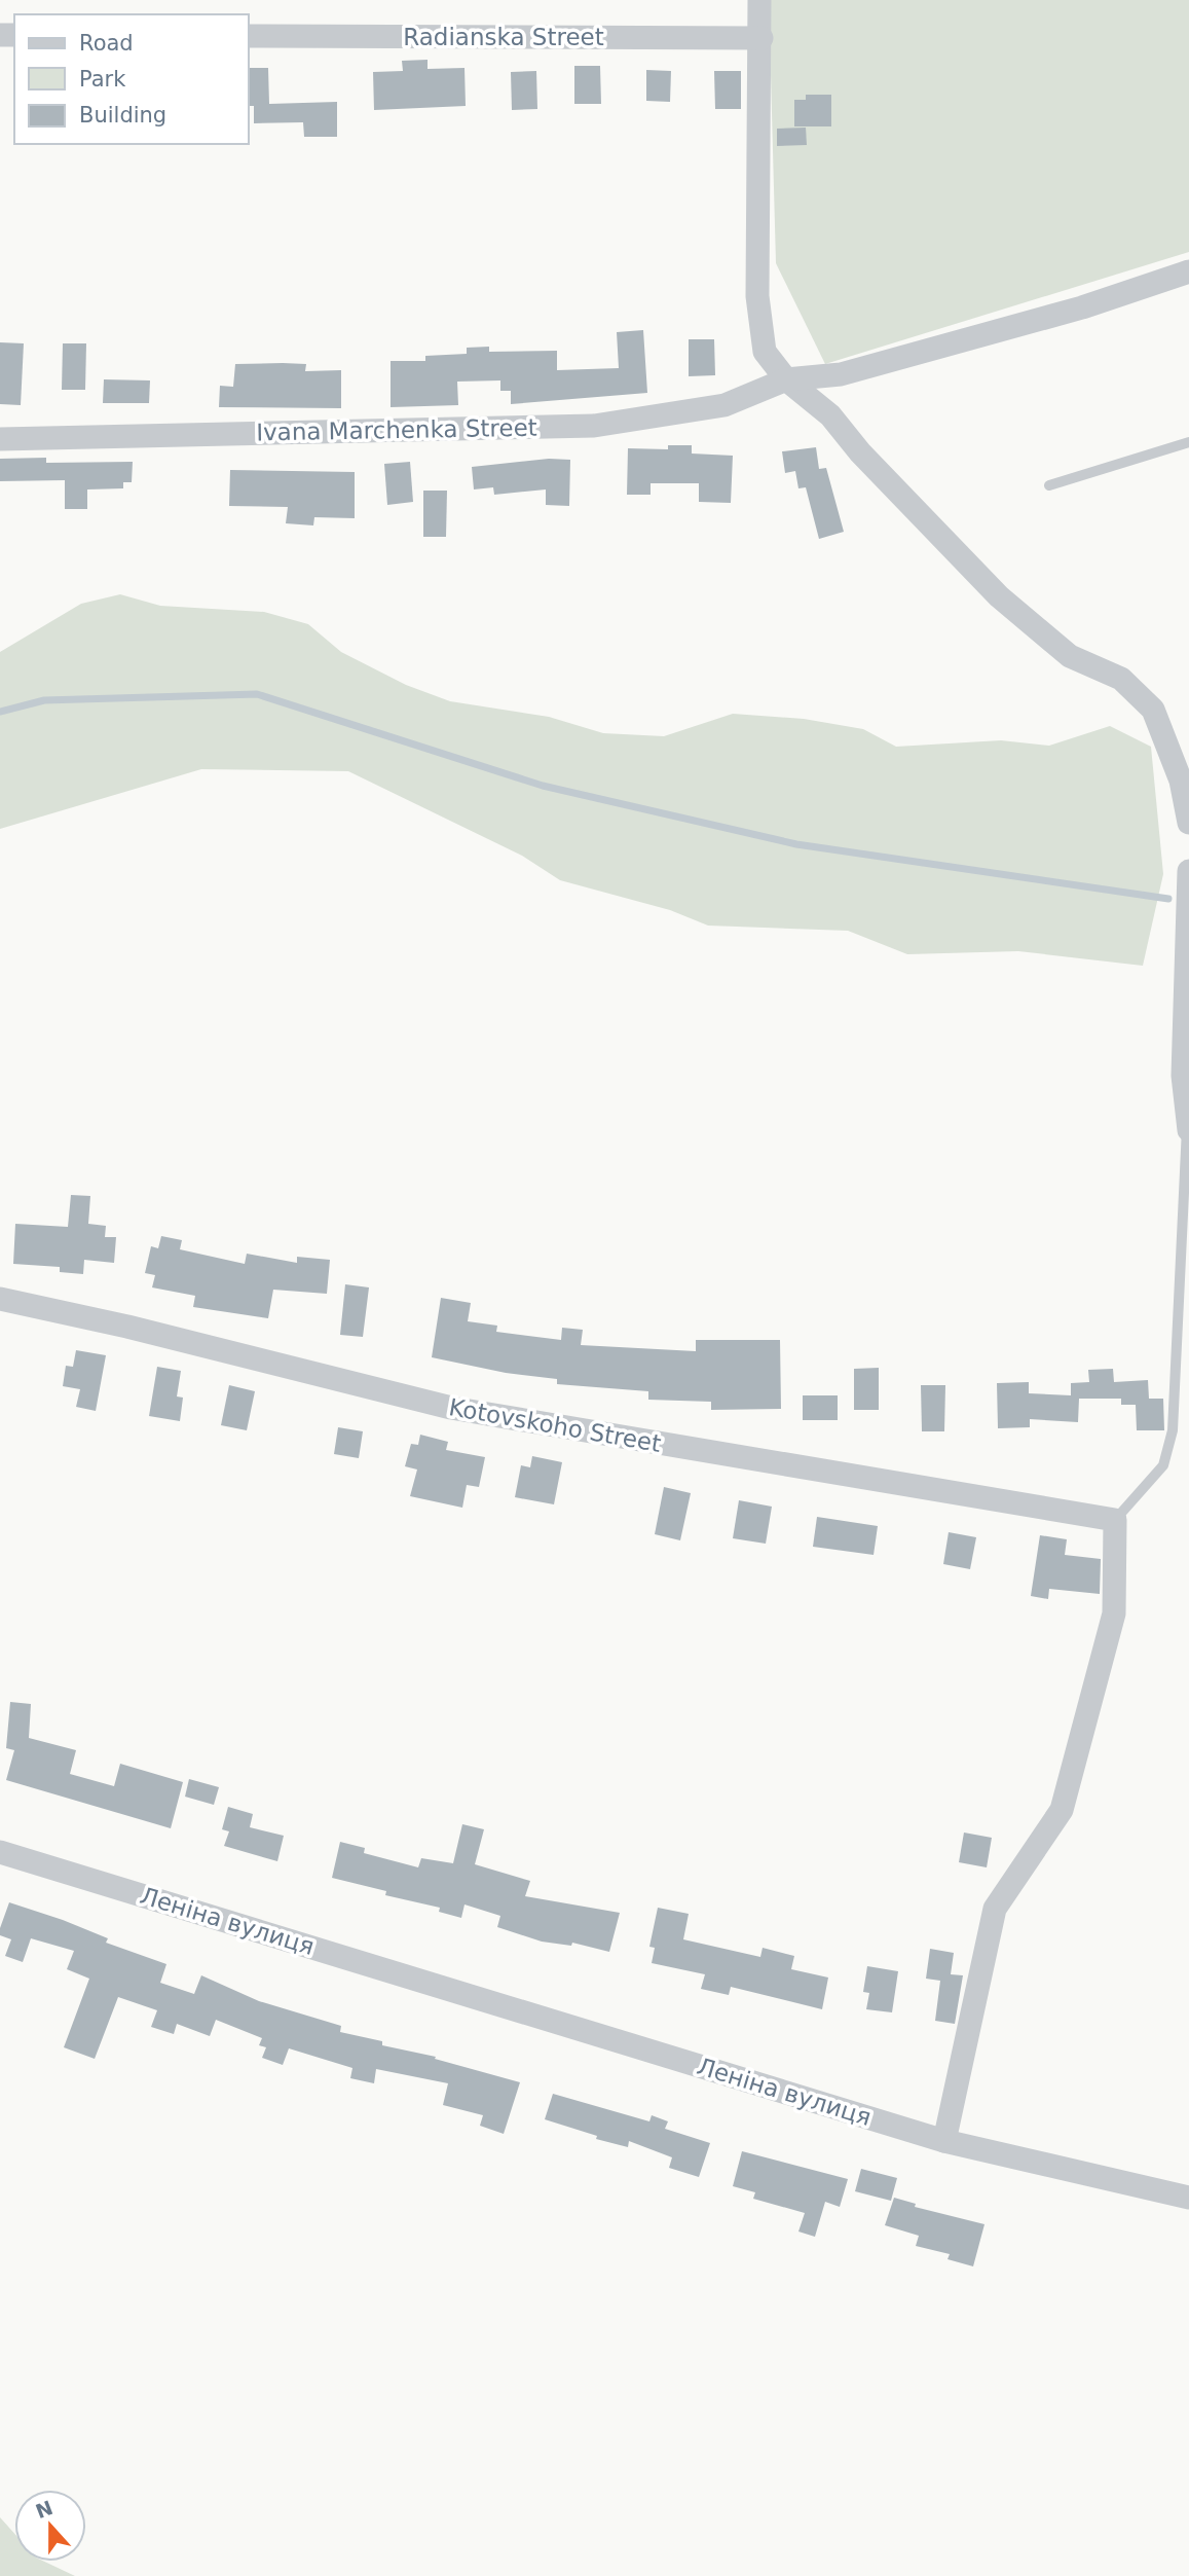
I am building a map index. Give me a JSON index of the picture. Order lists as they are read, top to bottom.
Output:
{
  "streets": {
    "street": [
      "Radianska Street",
      "Ivana Marchenka Street",
      "Kotovskoho Street",
      "Леніна вулиця"
    ]
  },
  "legend": ["Road", "Park", "Building"],
  "north": "top"
}
